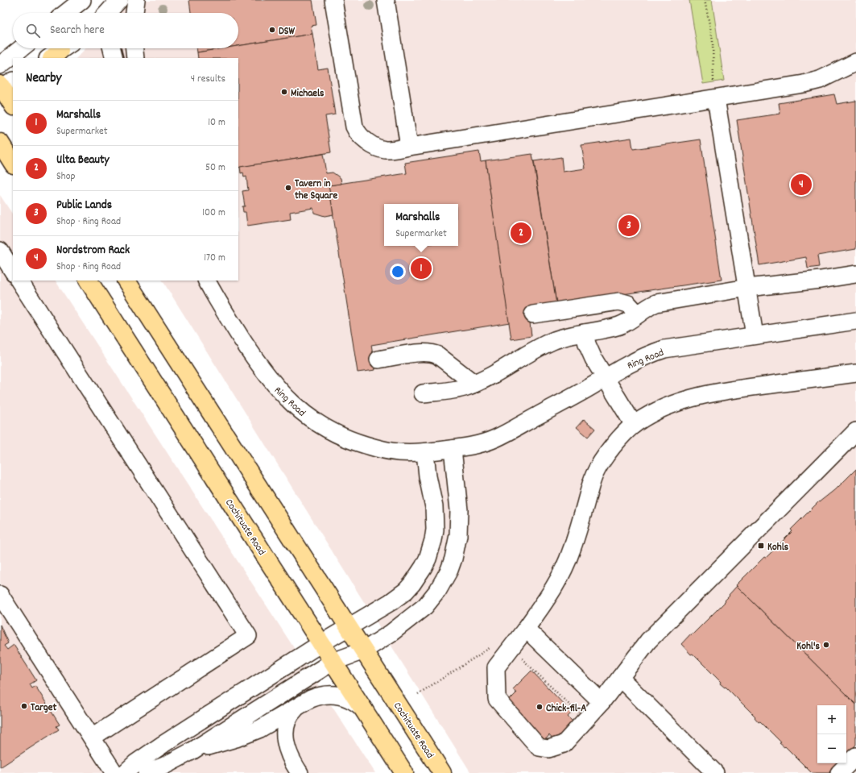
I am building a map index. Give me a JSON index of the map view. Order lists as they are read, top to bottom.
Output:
{
  "streets": {
    "main road": ["Cochituate Road"],
    "street": ["Ring Road"]
  },
  "places": {
    "other": [
      "DSW",
      "Michaels",
      "Tavern in the Square",
      "Kohl's",
      "Target",
      "Chick-fil-A"
    ],
    "transit": ["Kohls"]
  },
  "page": {
    "search": "Search here",
    "heading": ["Nearby", "4 results"],
    "list": [
      {
        "mark": "1",
        "name": "Marshalls",
        "note": "Supermarket",
        "value": "10 m"
      },
      {
        "mark": "2",
        "name": "Ulta Beauty",
        "note": "Shop",
        "value": "50 m"
      },
      {
        "mark": "3",
        "name": "Public Lands",
        "note": "Shop · Ring Road",
        "value": "100 m"
      },
      {
        "mark": "4",
        "name": "Nordstrom Rack",
        "note": "Shop · Ring Road",
        "value": "170 m"
      }
    ],
    "pins": [
      "4",
      "3",
      "2",
      "1"
    ],
    "popup": ["Marshalls", "Supermarket"],
    "map_buttons": ["+", "−"]
  }
}
